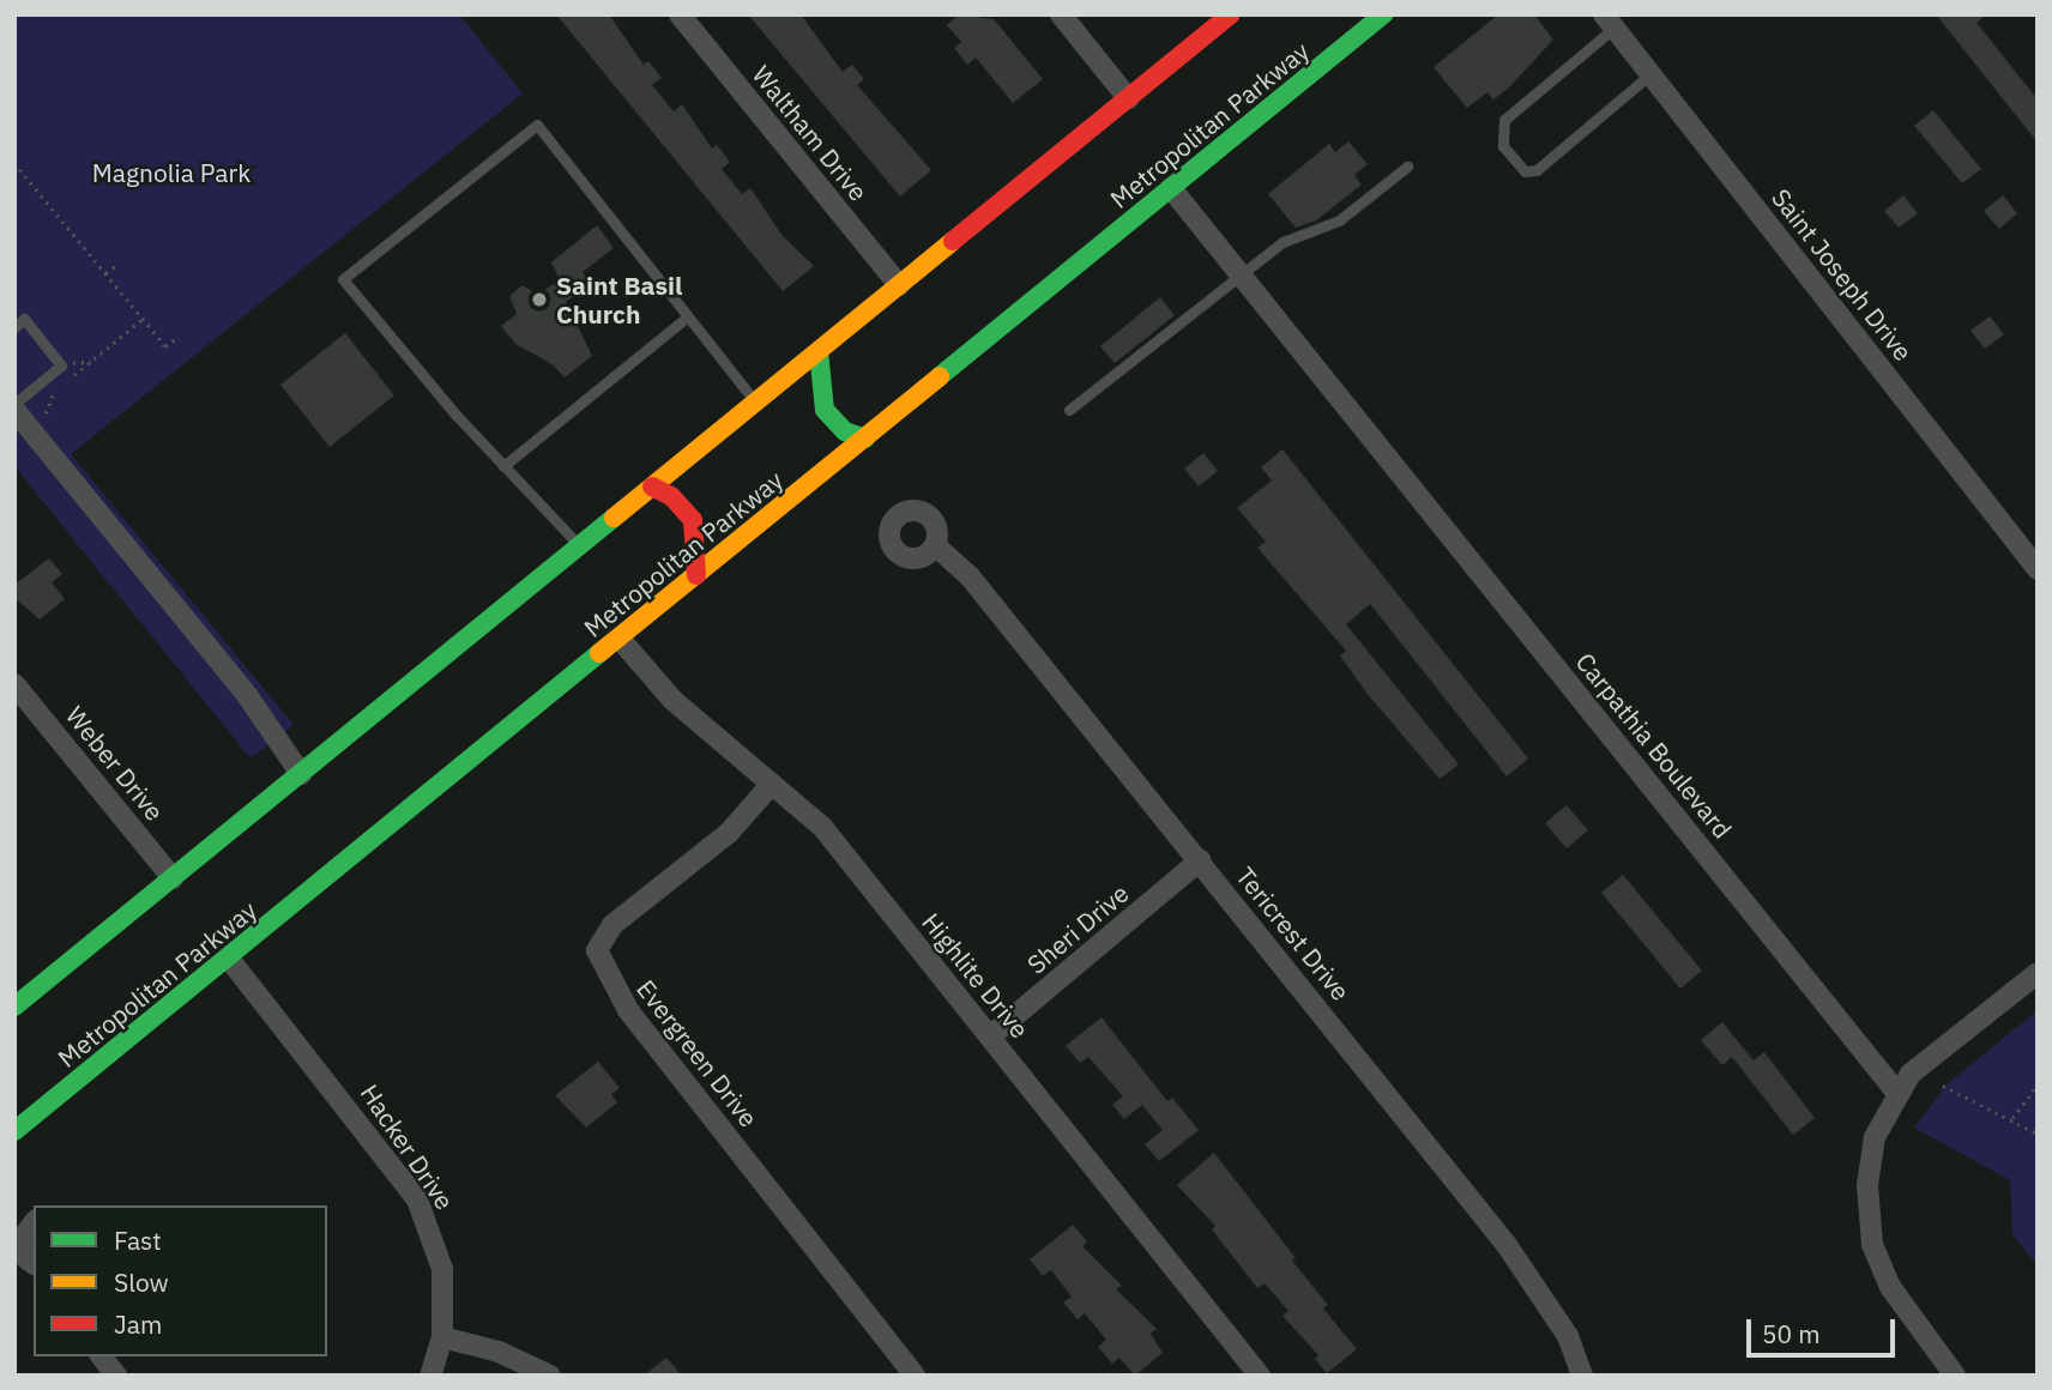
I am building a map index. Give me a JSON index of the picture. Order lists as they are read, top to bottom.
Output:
{
  "streets": {
    "main road": ["Metropolitan Parkway"],
    "street": [
      "Waltham Drive",
      "Saint Joseph Drive",
      "Carpathia Boulevard",
      "Weber Drive",
      "Sheri Drive",
      "Tericrest Drive",
      "Highlite Drive",
      "Evergreen Drive",
      "Hacker Drive"
    ]
  },
  "crossings": [
    ["Metropolitan Parkway", "Carpathia Boulevard"],
    ["Metropolitan Parkway", "Highlite Drive"],
    ["Metropolitan Parkway", "Hacker Drive"],
    ["Sheri Drive", "Tericrest Drive"],
    ["Sheri Drive", "Highlite Drive"],
    ["Highlite Drive", "Evergreen Drive"]
  ],
  "parks": ["Magnolia Park"],
  "places": ["Saint Basil Church"],
  "legend": ["Fast", "Slow", "Jam"],
  "scale_bar": "50 m"
}
